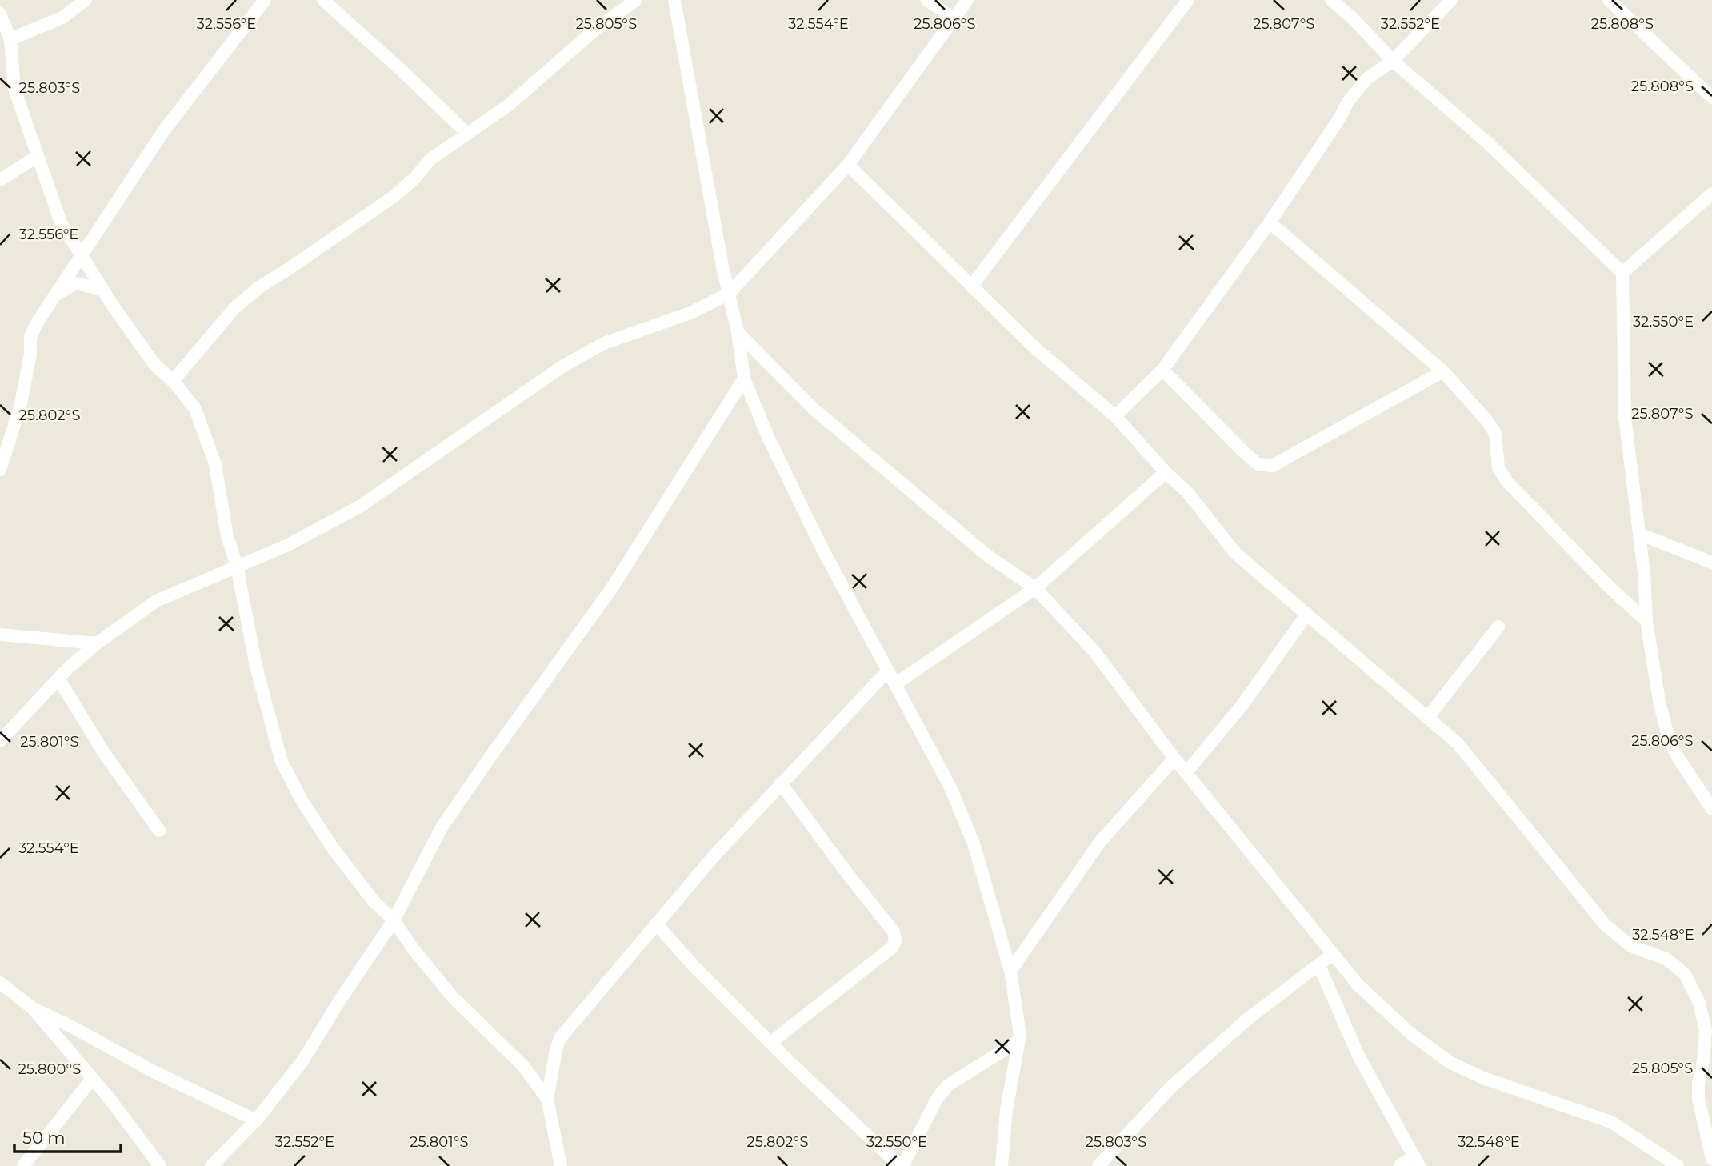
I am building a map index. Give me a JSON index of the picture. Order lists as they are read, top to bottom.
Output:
{
  "scale_bar": "50 m",
  "coordinates": [
    "25.805°S",
    "25.806°S",
    "25.807°S",
    "25.808°S",
    "32.556°E",
    "32.554°E",
    "32.552°E",
    "25.803°S",
    "32.550°E",
    "25.802°S",
    "25.801°S",
    "32.548°E",
    "25.800°S"
  ]
}
